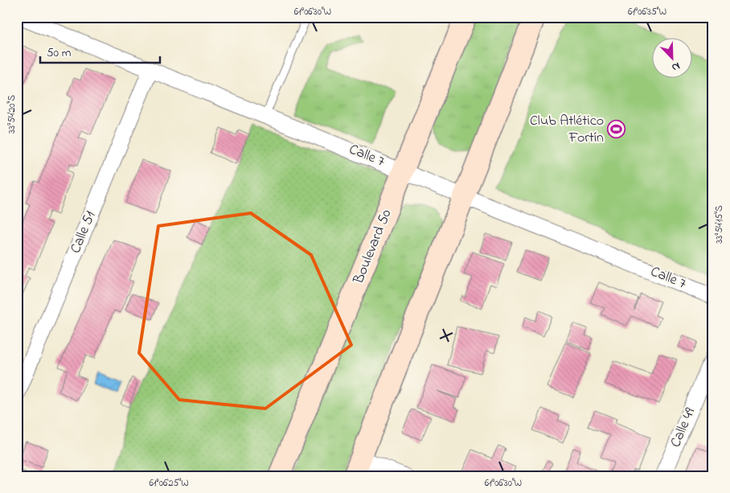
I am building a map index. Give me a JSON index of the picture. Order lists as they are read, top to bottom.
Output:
{
  "streets": {
    "main road": ["Boulevard 50"],
    "street": ["Calle 7", "Calle 51", "Calle 49"]
  },
  "crossings": [
    ["Calle 7", "Calle 51"],
    ["Calle 7", "Boulevard 50"]
  ],
  "places": {
    "sports": ["Club Atlético Fortín"]
  },
  "scale_bar": "50 m",
  "north": "bottom right",
  "coordinates": [
    "61°06'30\"W",
    "61°06'35\"W",
    "33°54'20\"S",
    "33°54'15\"S",
    "61°06'25\"W"
  ]
}
